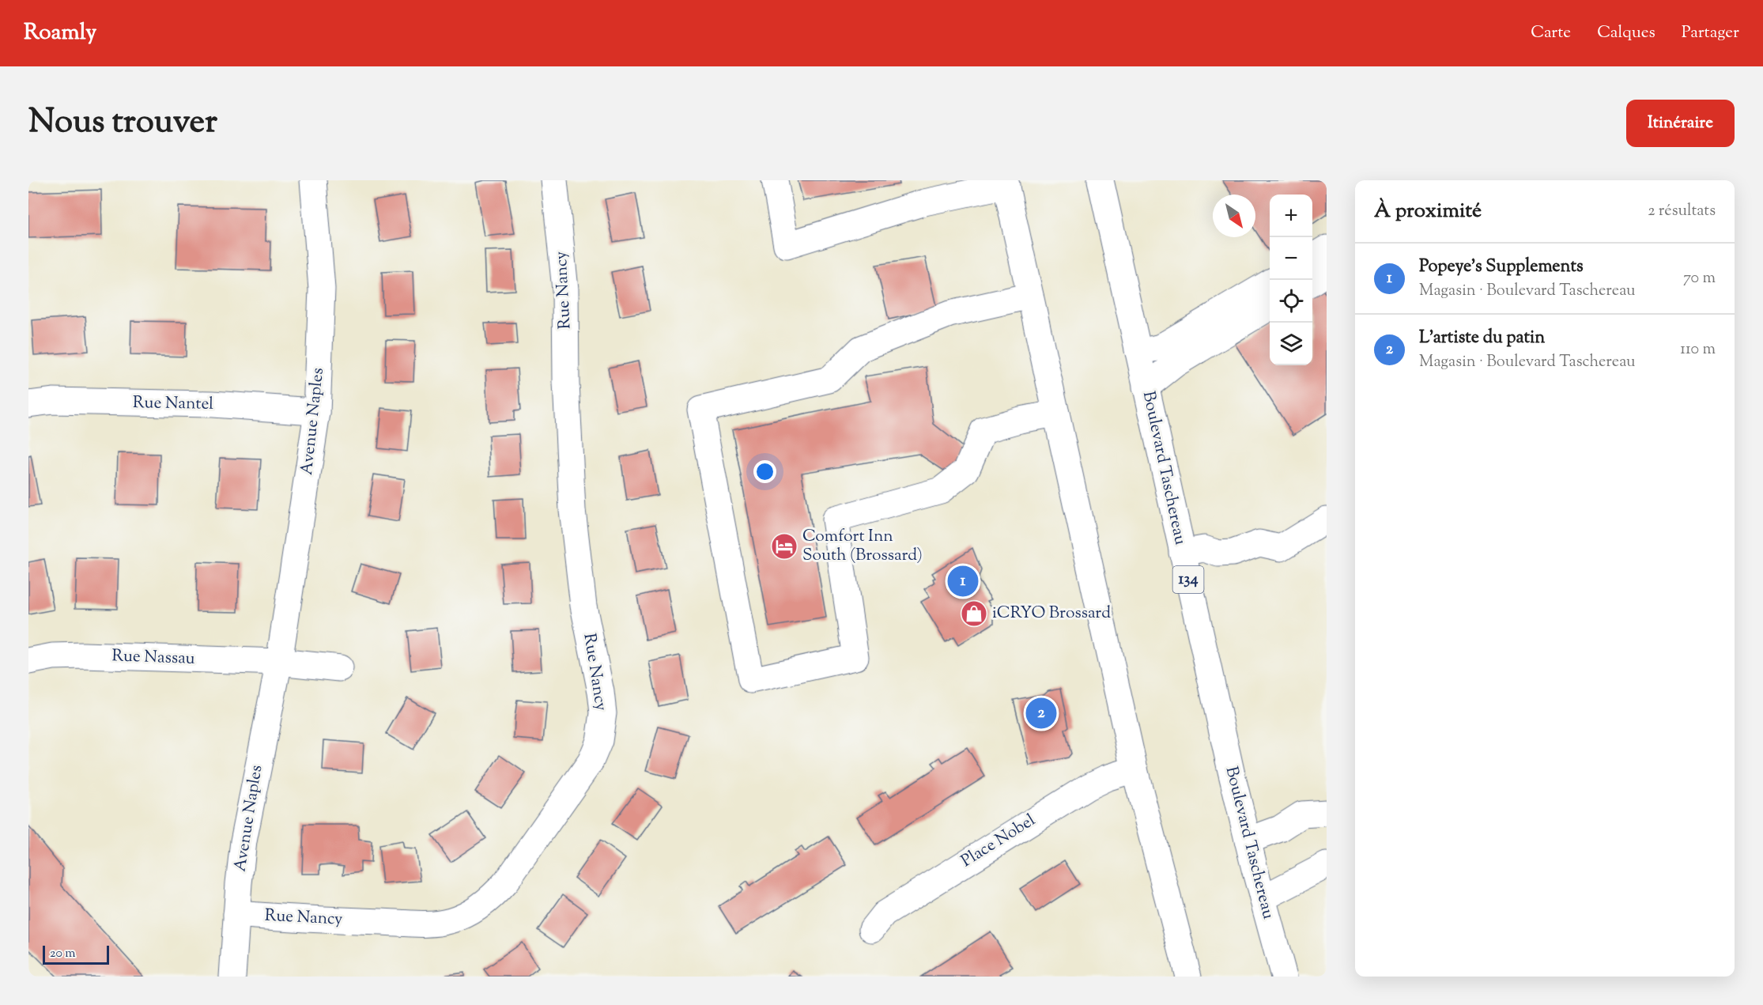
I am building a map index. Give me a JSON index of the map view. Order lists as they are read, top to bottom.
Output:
{
  "streets": {
    "street": [
      "Rue Nancy",
      "Rue Nantel",
      "Avenue Naples",
      "Boulevard Taschereau",
      "134",
      "Rue Nassau",
      "Place Nobel"
    ]
  },
  "crossings": [
    ["Rue Nancy", "Avenue Naples"],
    ["Rue Nantel", "Avenue Naples"],
    ["Avenue Naples", "Rue Nassau"]
  ],
  "places": {
    "hotel": ["Comfort Inn South (Brossard)"],
    "shop": ["iCRYO Brossard"]
  },
  "scale_bar": "20 m",
  "north": "bottom right",
  "page": {
    "header": "Roamly",
    "nav": ["Carte", "Calques", "Partager"],
    "title": "Nous trouver",
    "buttons": "Itinéraire",
    "heading": ["À proximité", "2 résultats"],
    "map_buttons": ["+", "−"],
    "list": [
      {
        "mark": "1",
        "name": "Popeye's Supplements",
        "note": "Magasin · Boulevard Taschereau",
        "value": "70 m"
      },
      {
        "mark": "2",
        "name": "L'artiste du patin",
        "note": "Magasin · Boulevard Taschereau",
        "value": "110 m"
      }
    ],
    "pins": ["1", "2"],
    "scale": "20 m"
  }
}
